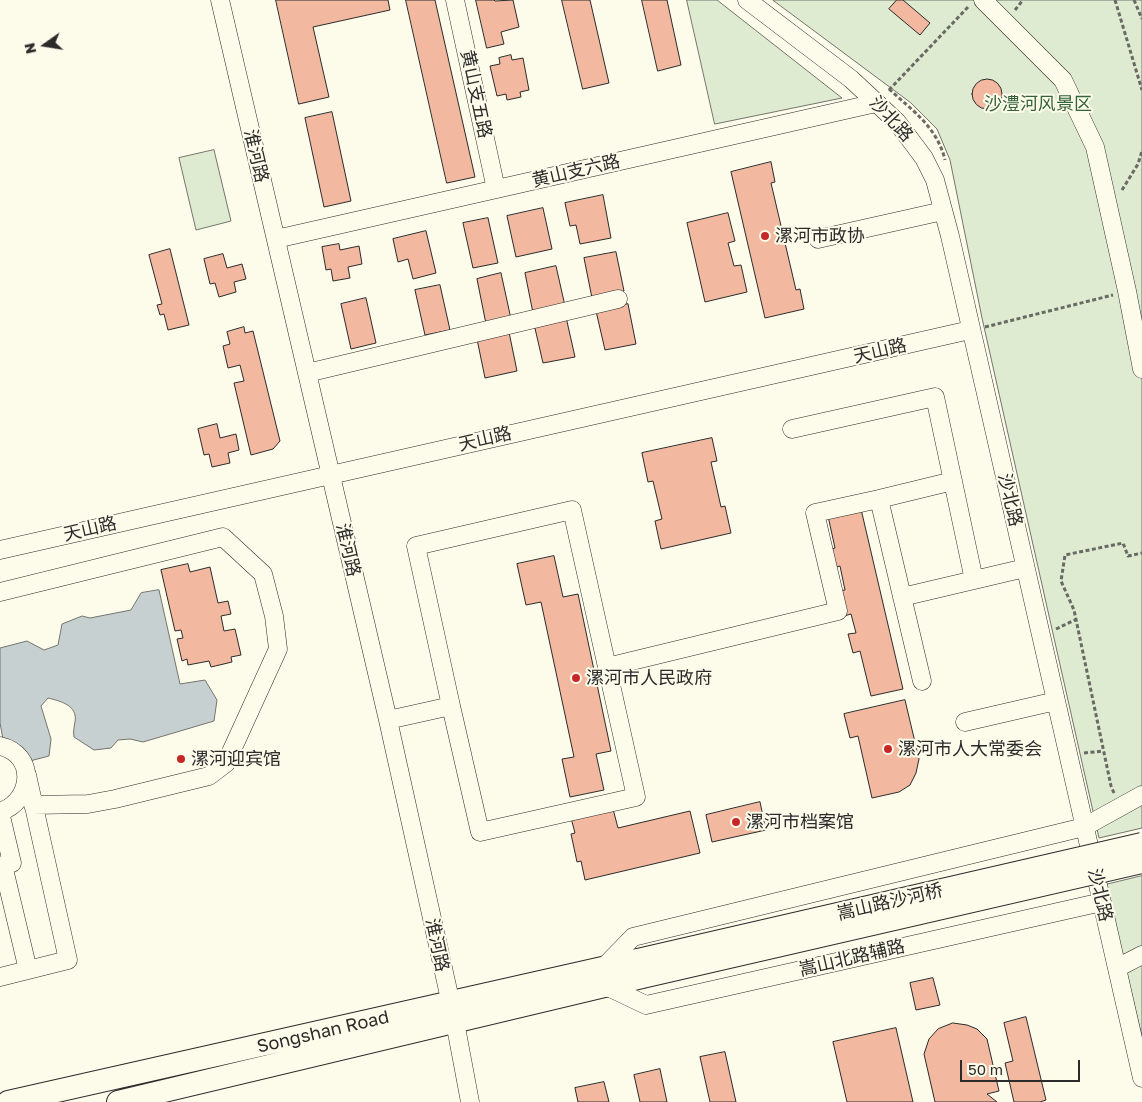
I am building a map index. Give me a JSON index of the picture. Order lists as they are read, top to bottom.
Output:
{
  "streets": {
    "main road": ["嵩山路沙河桥", "Songshan Road"],
    "street": [
      "黄山支五路",
      "沙北路",
      "淮河路",
      "黄山支六路",
      "天山路",
      "嵩山北路辅路"
    ]
  },
  "crossings": [
    ["黄山支五路", "黄山支六路"],
    ["沙北路", "黄山支六路"],
    ["沙北路", "天山路"],
    ["沙北路", "嵩山北路辅路"],
    ["淮河路", "黄山支六路"],
    ["淮河路", "天山路"],
    ["淮河路", "Songshan Road"],
    ["嵩山路沙河桥", "Songshan Road"],
    ["嵩山北路辅路", "Songshan Road"]
  ],
  "parks": ["沙澧河风景区"],
  "places": [
    "漯河市政协",
    "漯河市人民政府",
    "漯河市人大常委会",
    "漯河迎宾馆",
    "漯河市档案馆"
  ],
  "scale_bar": "50 m",
  "north": "left"
}
